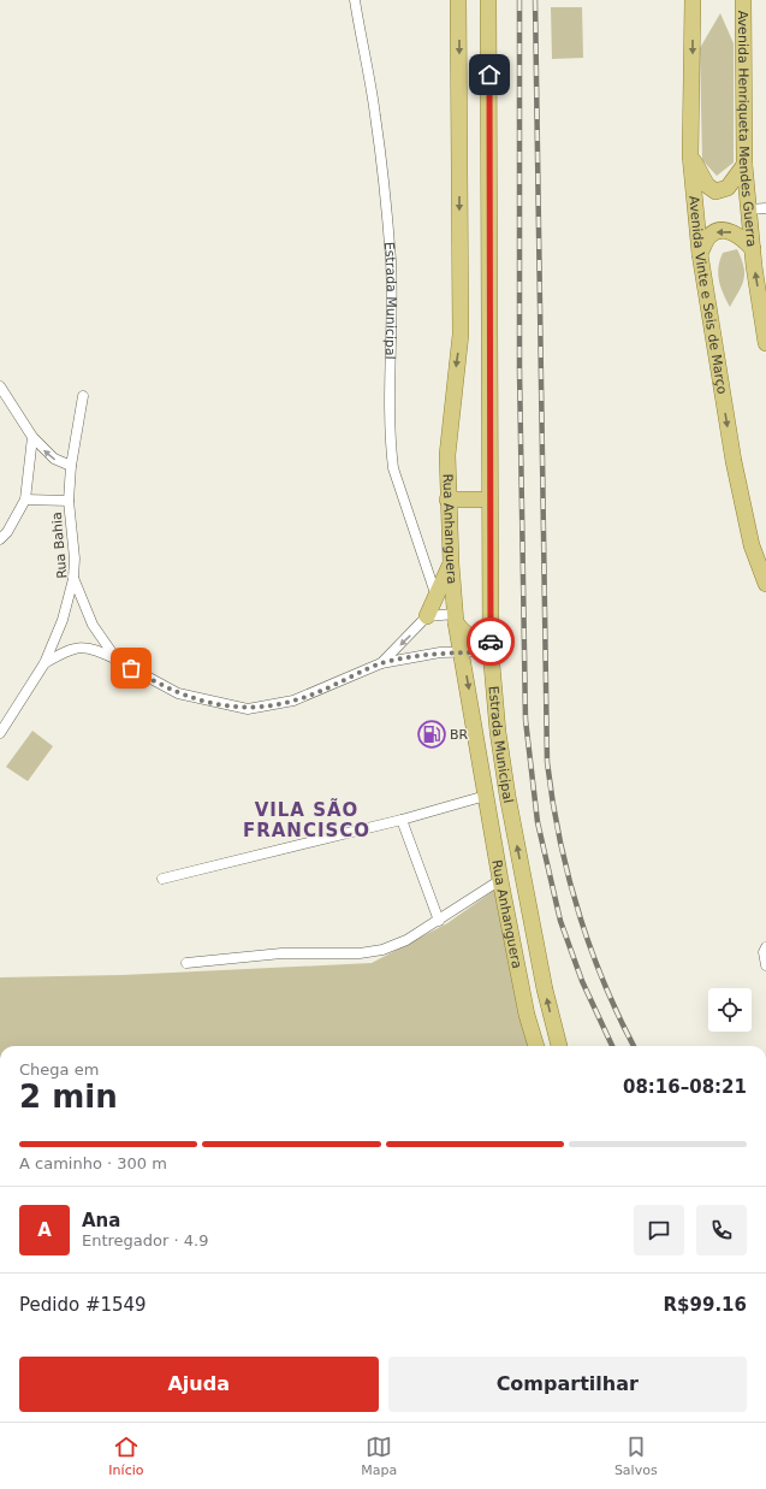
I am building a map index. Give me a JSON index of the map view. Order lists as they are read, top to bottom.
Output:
{
  "streets": {
    "main road": [
      "Avenida Henriqueta Mendes Guerra",
      "Avenida Vinte e Seis de Março",
      "Estrada Municipal",
      "Rua Anhanguera"
    ],
    "street": ["Rua Bahia"]
  },
  "one_way": ["Avenida Vinte e Seis de Março", "Rua Anhanguera"],
  "districts": ["VILA SÃO FRANCISCO"],
  "places": {
    "fuel station": ["BR"]
  },
  "page": {
    "heading": ["2 min", "Chega em", "08:16–08:21"],
    "panel": [
      "Ana",
      "Entregador · 4.9",
      "Pedido #1549",
      "R$99.16"
    ],
    "bar": "A caminho · 300 m",
    "round": "A",
    "buttons": ["Ajuda", "Compartilhar"],
    "tabs": ["Início", "Mapa", "Salvos"]
  }
}
